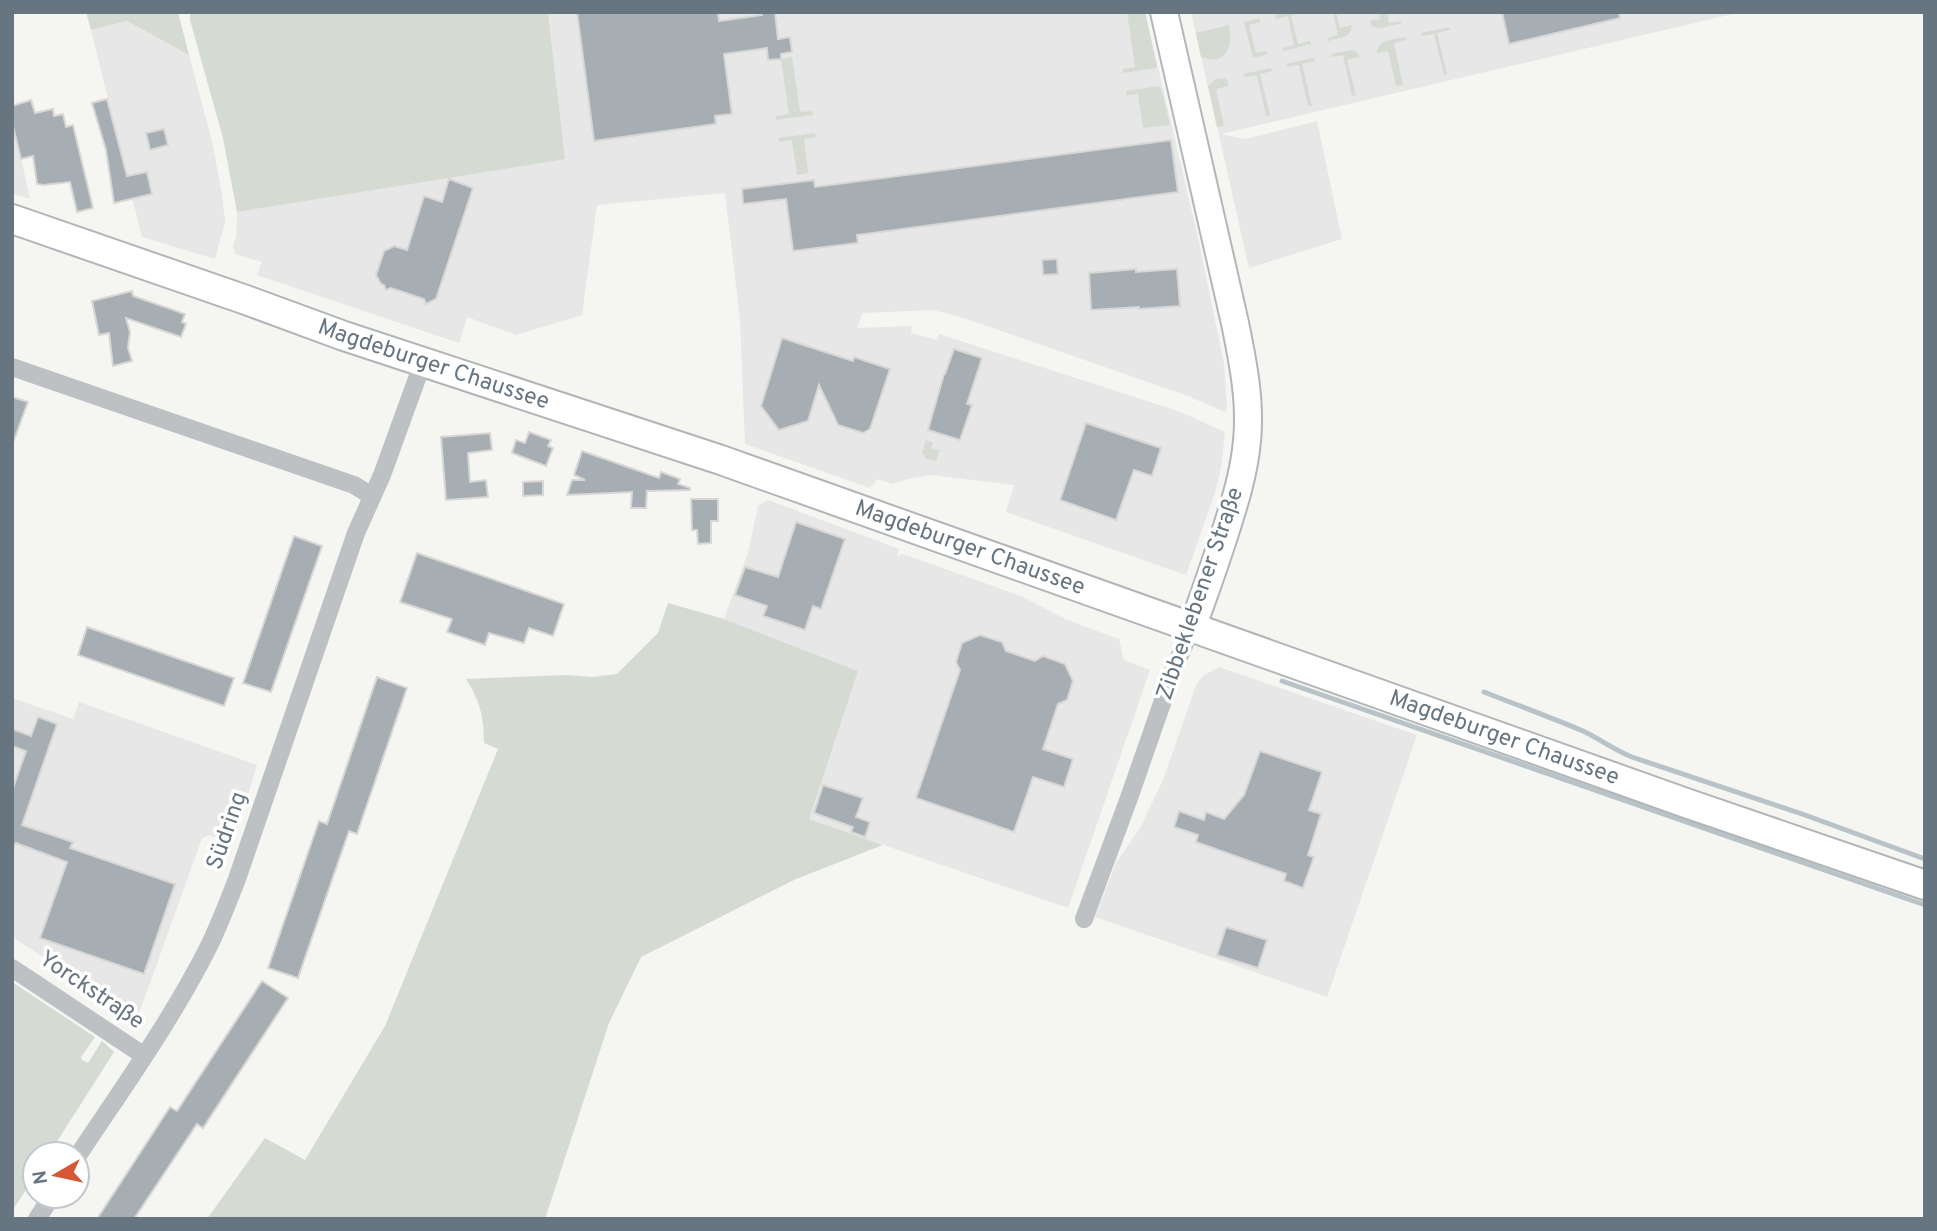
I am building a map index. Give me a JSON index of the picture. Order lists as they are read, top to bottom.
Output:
{
  "streets": {
    "main road": ["Magdeburger Chaussee"],
    "street": ["Zibbeklebener Straße", "Südring", "Yorckstraße"]
  },
  "crossings": [
    ["Magdeburger Chaussee", "Zibbeklebener Straße"],
    ["Magdeburger Chaussee", "Südring"],
    ["Südring", "Yorckstraße"]
  ],
  "north": "left"
}
